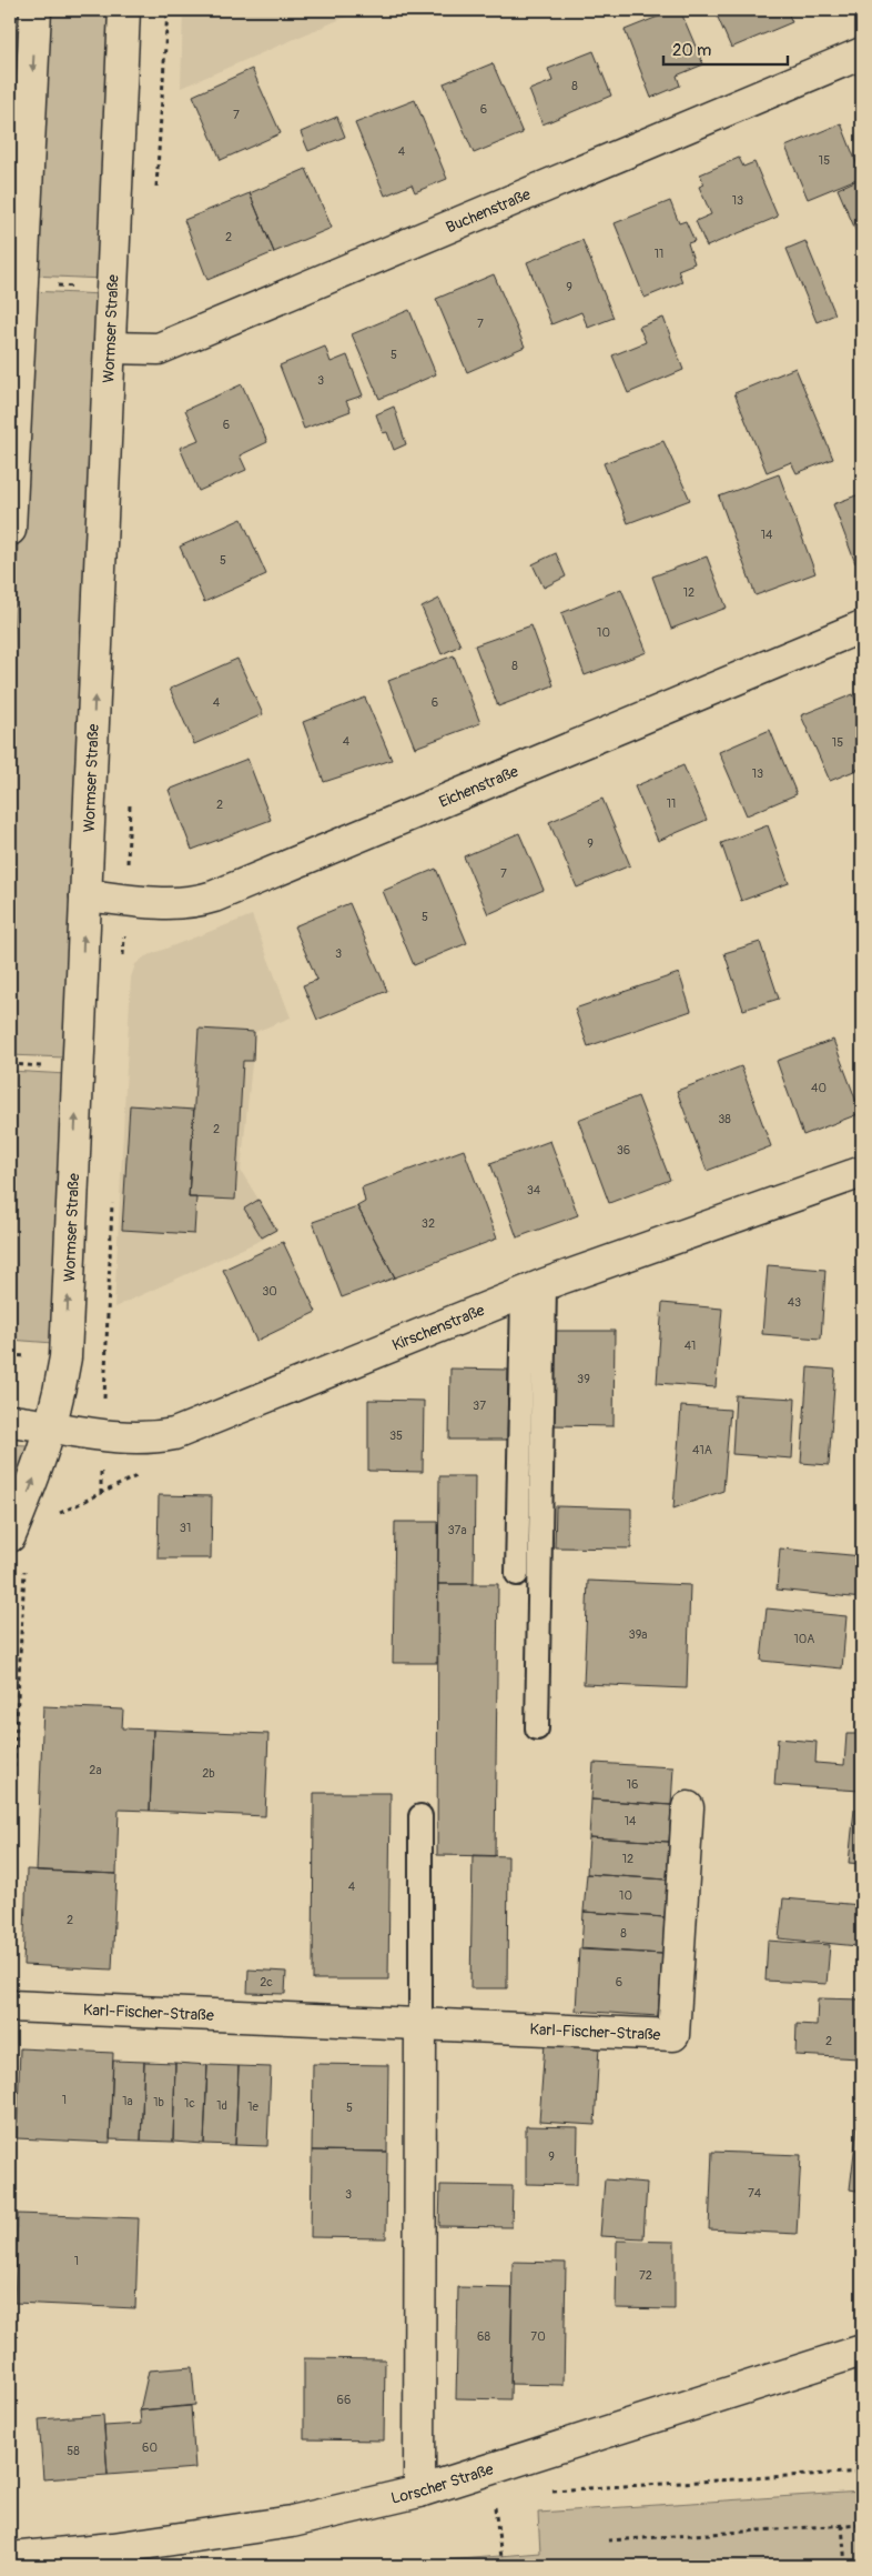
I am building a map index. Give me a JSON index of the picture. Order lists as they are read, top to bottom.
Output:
{
  "streets": {
    "street": [
      "Buchenstraße",
      "Wormser Straße",
      "Eichenstraße",
      "Kirschenstraße",
      "Karl-Fischer-Straße",
      "Lorscher Straße"
    ]
  },
  "crossings": [
    ["Buchenstraße", "Wormser Straße"],
    ["Wormser Straße", "Eichenstraße"],
    ["Wormser Straße", "Kirschenstraße"]
  ],
  "one_way": ["Wormser Straße"],
  "house_numbers": [
    "8",
    "6",
    "7",
    "4",
    "15",
    "13",
    "2",
    "11",
    "9",
    "7",
    "5",
    "3",
    "6",
    "14",
    "5",
    "12",
    "10",
    "8",
    "4",
    "6",
    "4",
    "15",
    "13",
    "11",
    "2",
    "9",
    "7",
    "5",
    "3",
    "40",
    "38",
    "2",
    "36",
    "34",
    "32",
    "30",
    "43",
    "41",
    "39",
    "37",
    "35",
    "41A",
    "31",
    "37a",
    "39a",
    "10A",
    "2a",
    "2b",
    "16",
    "14",
    "12",
    "4",
    "10",
    "2",
    "8",
    "2c",
    "6",
    "2",
    "1",
    "1a",
    "1b",
    "1c",
    "1d",
    "1e",
    "5",
    "9",
    "74",
    "3",
    "1",
    "72",
    "68",
    "70",
    "66",
    "60",
    "58"
  ],
  "scale_bar": "20 m"
}
